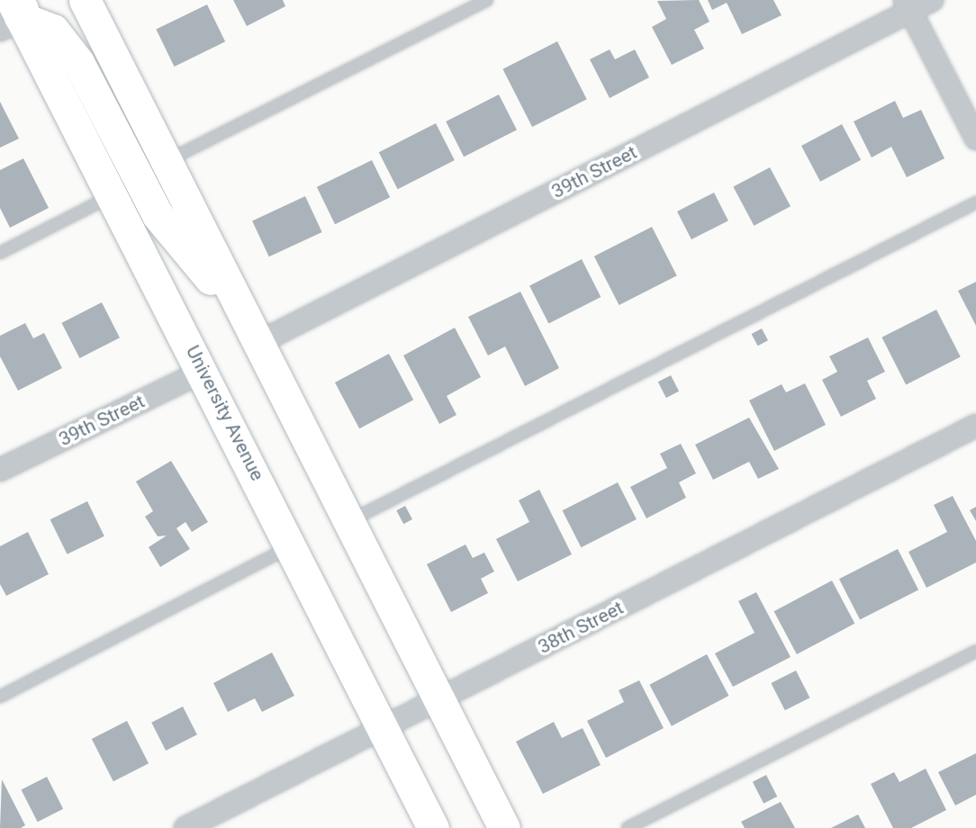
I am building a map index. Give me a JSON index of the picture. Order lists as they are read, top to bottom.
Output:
{
  "streets": {
    "main road": ["University Avenue"],
    "street": ["39th Street", "38th Street"]
  },
  "crossings": [
    ["39th Street", "University Avenue"],
    ["University Avenue", "38th Street"]
  ]
}
